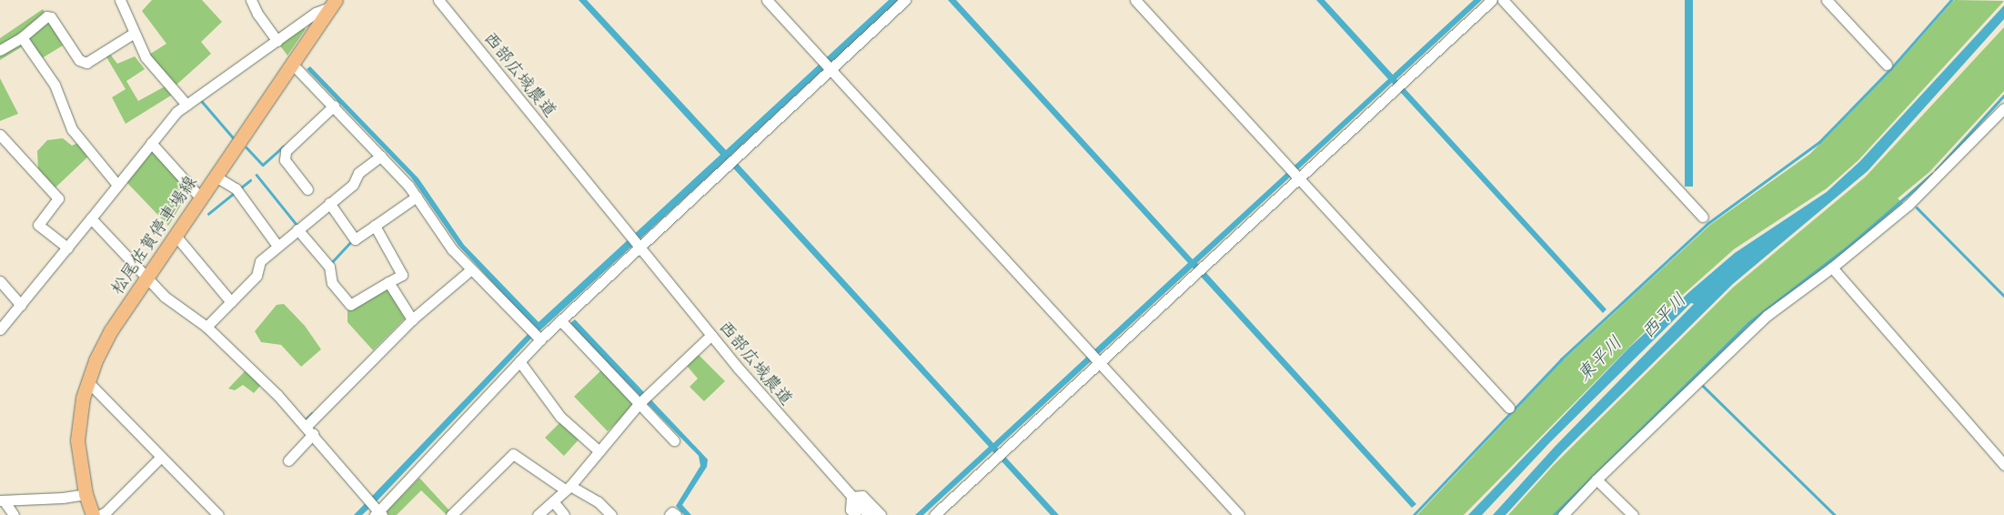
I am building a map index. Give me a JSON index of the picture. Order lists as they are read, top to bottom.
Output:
{
  "streets": {
    "main road": ["松尾佐賀停車場線"],
    "street": ["西部広域農道"]
  },
  "water": ["西平川", "東平川"]
}
